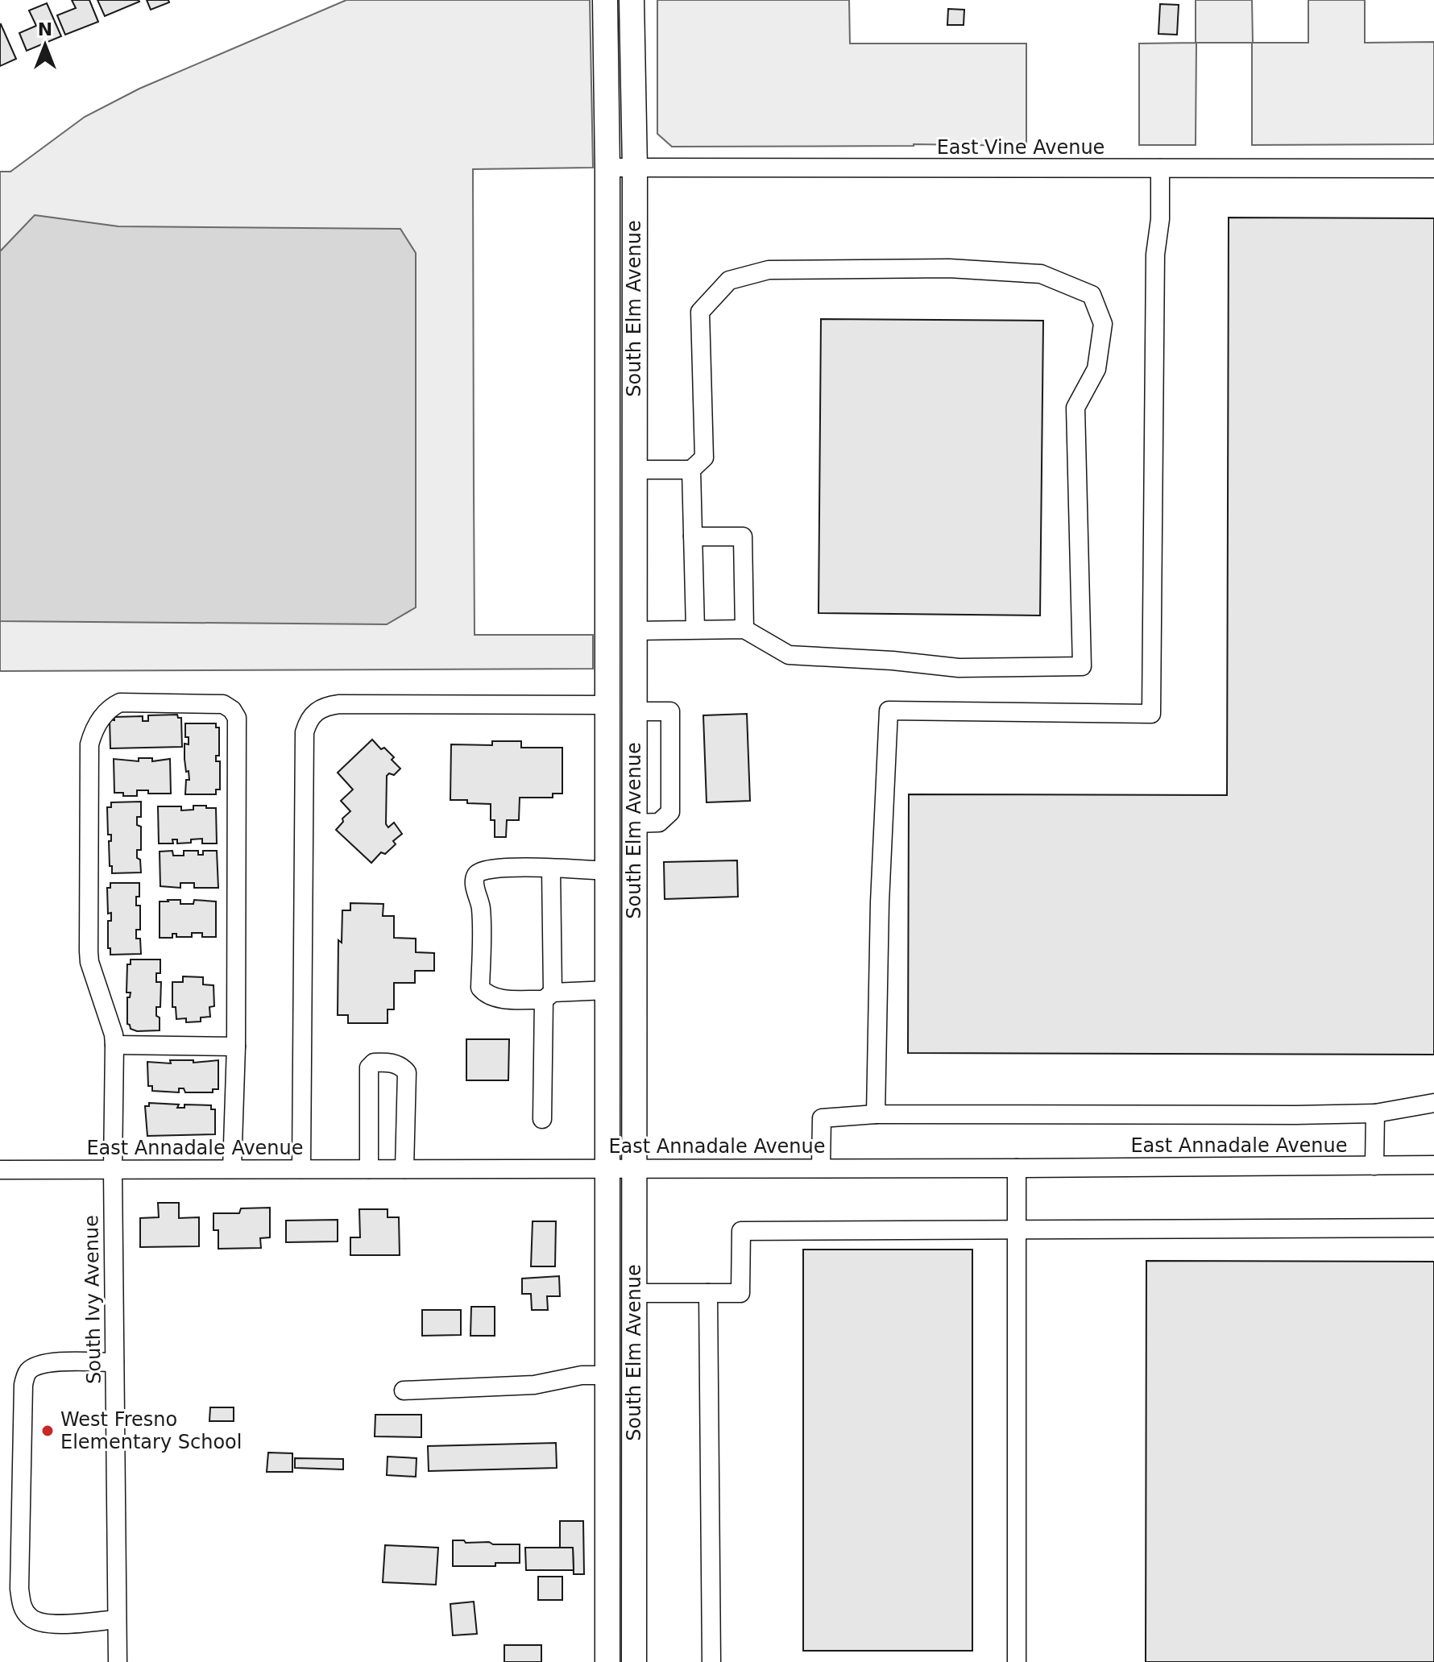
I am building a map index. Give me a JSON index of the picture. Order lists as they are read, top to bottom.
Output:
{
  "streets": {
    "main road": ["South Elm Avenue"],
    "street": ["East Vine Avenue", "East Annadale Avenue", "South Ivy Avenue"]
  },
  "crossings": [
    ["East Vine Avenue", "South Elm Avenue"],
    ["South Elm Avenue", "East Annadale Avenue"],
    ["East Annadale Avenue", "South Ivy Avenue"]
  ],
  "places": ["West Fresno Elementary School"],
  "north": "top"
}
